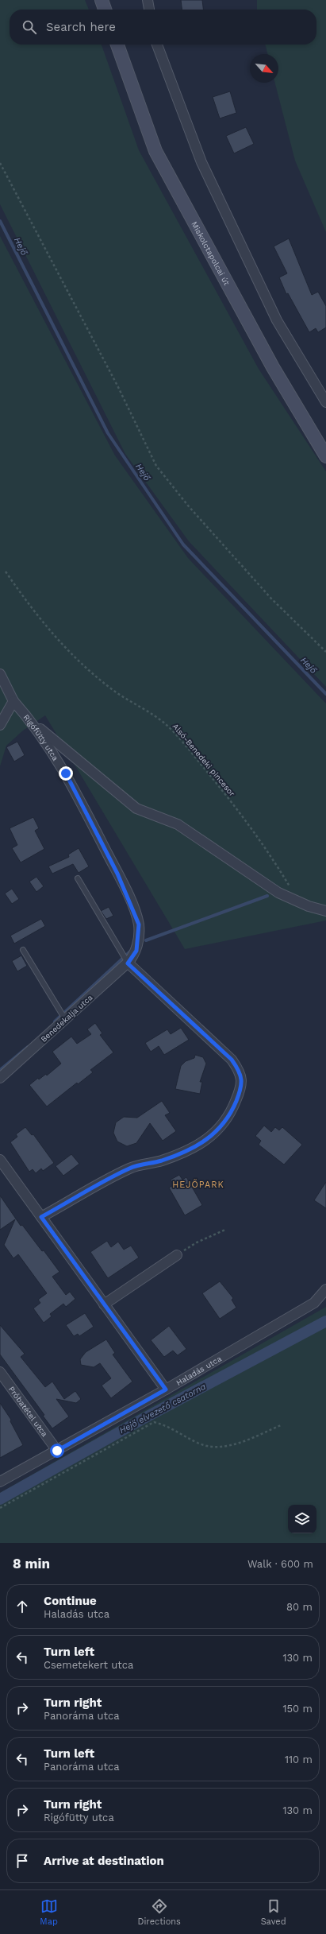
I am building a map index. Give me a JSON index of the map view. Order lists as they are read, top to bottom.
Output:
{
  "streets": {
    "street": [
      "Miskolctapolcai út",
      "Rigófütty utca",
      "Benedekalja utca",
      "Haladás utca",
      "Próbatétel utca"
    ],
    "path": ["Alsó-Benedeki pincesor"]
  },
  "crossings": [
    ["Rigófütty utca", "Benedekalja utca"],
    ["Haladás utca", "Próbatétel utca"]
  ],
  "districts": ["HEJŐPARK"],
  "water": ["Hejő", "Hejő elvezető csatorna"],
  "north": "bottom right",
  "page": {
    "search": "Search here",
    "heading": ["8 min", "Walk · 600 m"],
    "list": [
      ["Continue", "Haladás utca", "80 m"],
      ["Turn left", "Csemetekert utca", "130 m"],
      ["Turn right", "Panoráma utca", "150 m"],
      ["Turn left", "Panoráma utca", "110 m"],
      ["Turn right", "Rigófütty utca", "130 m"],
      "Arrive at destination"
    ],
    "nav": ["Map", "Directions", "Saved"]
  }
}
